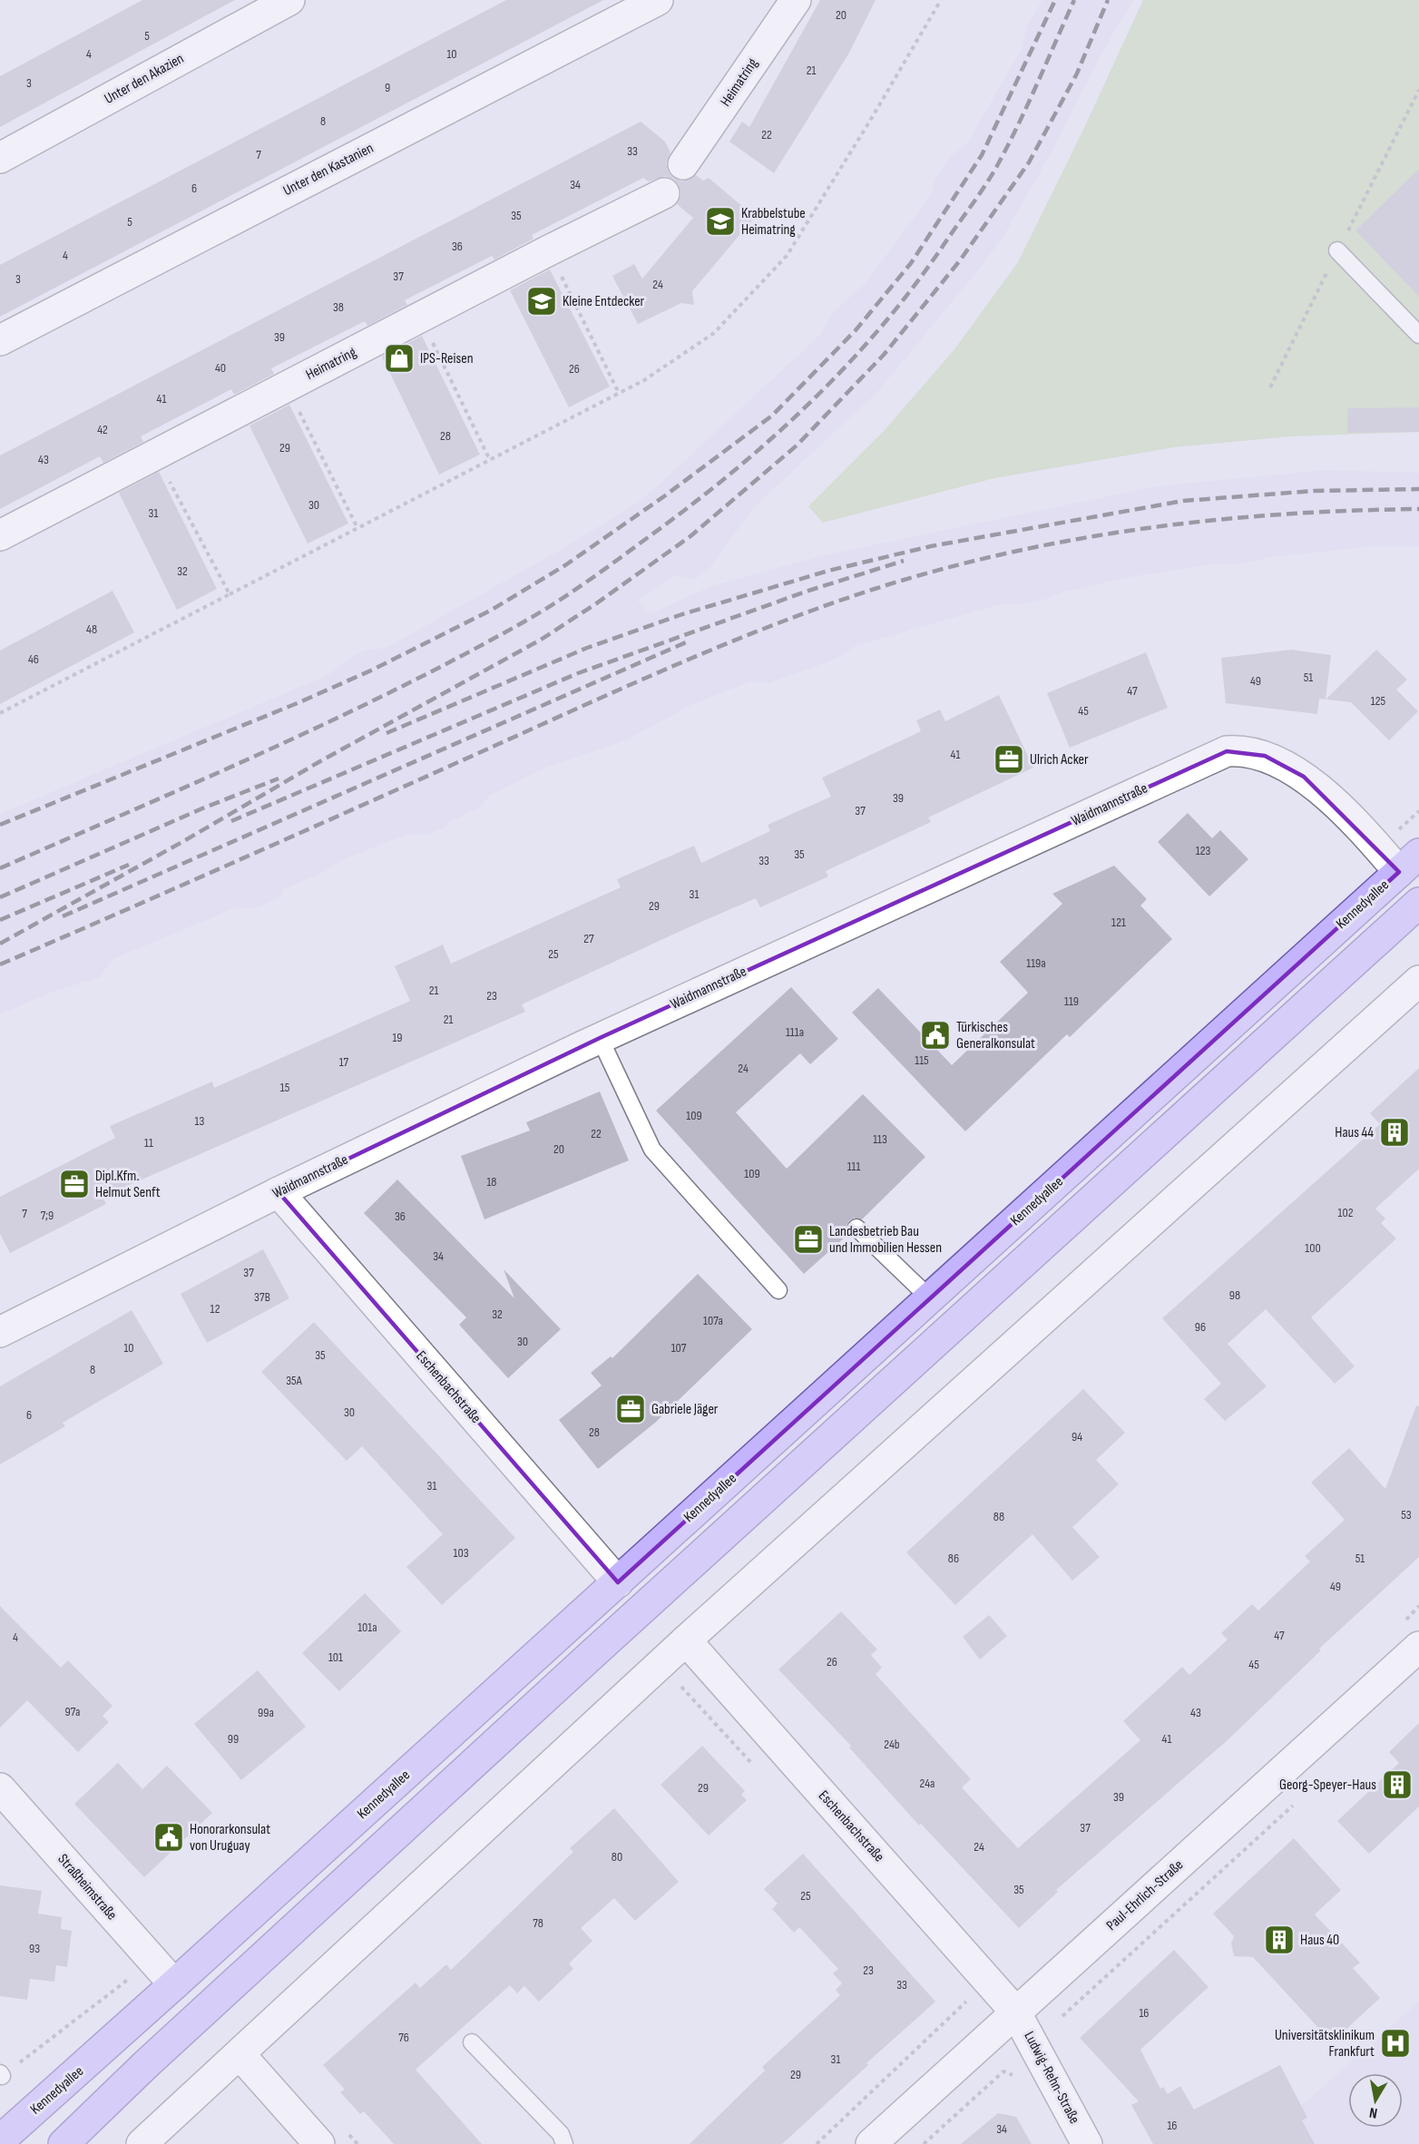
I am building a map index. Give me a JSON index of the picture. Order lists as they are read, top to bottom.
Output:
{
  "streets": {
    "main road": ["Kennedyallee"],
    "street": [
      "Unter den Akazien",
      "Heimatring",
      "Unter den Kastanien",
      "Waidmannstraße",
      "Eschenbachstraße",
      "Straßheimstraße",
      "Paul-Ehrlich-Straße",
      "Ludwig-Rehn-Straße"
    ]
  },
  "crossings": [
    ["Waidmannstraße", "Kennedyallee"],
    ["Waidmannstraße", "Eschenbachstraße"],
    ["Kennedyallee", "Eschenbachstraße"],
    ["Kennedyallee", "Straßheimstraße"],
    ["Eschenbachstraße", "Paul-Ehrlich-Straße"],
    ["Eschenbachstraße", "Ludwig-Rehn-Straße"],
    ["Paul-Ehrlich-Straße", "Ludwig-Rehn-Straße"]
  ],
  "places": {
    "school or university": ["Krabbelstube Heimatring", "Kleine Entdecker"],
    "shop": ["IPS-Reisen"],
    "office": [
      "Ulrich Acker",
      "Dipl.Kfm. Helmut Senft",
      "Landesbetrieb Bau und Immobilien Hessen",
      "Gabriele Jäger"
    ],
    "public building": ["Türkisches Generalkonsulat", "Honorarkonsulat von Uruguay"],
    "building": ["Haus 44", "Georg-Speyer-Haus", "Haus 40"],
    "hospital": ["Universitätsklinikum Frankfurt"]
  },
  "house_numbers": [
    "20",
    "5",
    "4",
    "10",
    "21",
    "3",
    "9",
    "8",
    "22",
    "33",
    "7",
    "34",
    "6",
    "35",
    "5",
    "36",
    "4",
    "37",
    "3",
    "24",
    "38",
    "39",
    "40",
    "26",
    "41",
    "42",
    "28",
    "29",
    "43",
    "30",
    "31",
    "32",
    "48",
    "46",
    "51",
    "49",
    "47",
    "125",
    "45",
    "41",
    "39",
    "37",
    "123",
    "35",
    "33",
    "31",
    "29",
    "121",
    "27",
    "25",
    "119a",
    "21",
    "23",
    "119",
    "21",
    "111a",
    "19",
    "115",
    "17",
    "24",
    "15",
    "109",
    "13",
    "22",
    "113",
    "11",
    "20",
    "111",
    "109",
    "18",
    "102",
    "7",
    "7;9",
    "36",
    "100",
    "34",
    "37",
    "98",
    "37B",
    "12",
    "32",
    "107a",
    "96",
    "30",
    "10",
    "107",
    "35",
    "8",
    "35A",
    "30",
    "6",
    "28",
    "94",
    "31",
    "53",
    "88",
    "103",
    "86",
    "51",
    "49",
    "101a",
    "47",
    "4",
    "101",
    "26",
    "45",
    "97a",
    "99a",
    "43",
    "99",
    "41",
    "24b",
    "24a",
    "29",
    "39",
    "37",
    "24",
    "80",
    "35",
    "25",
    "78",
    "93",
    "23",
    "33",
    "16",
    "76",
    "31",
    "29",
    "16",
    "34"
  ],
  "north": "bottom"
}
